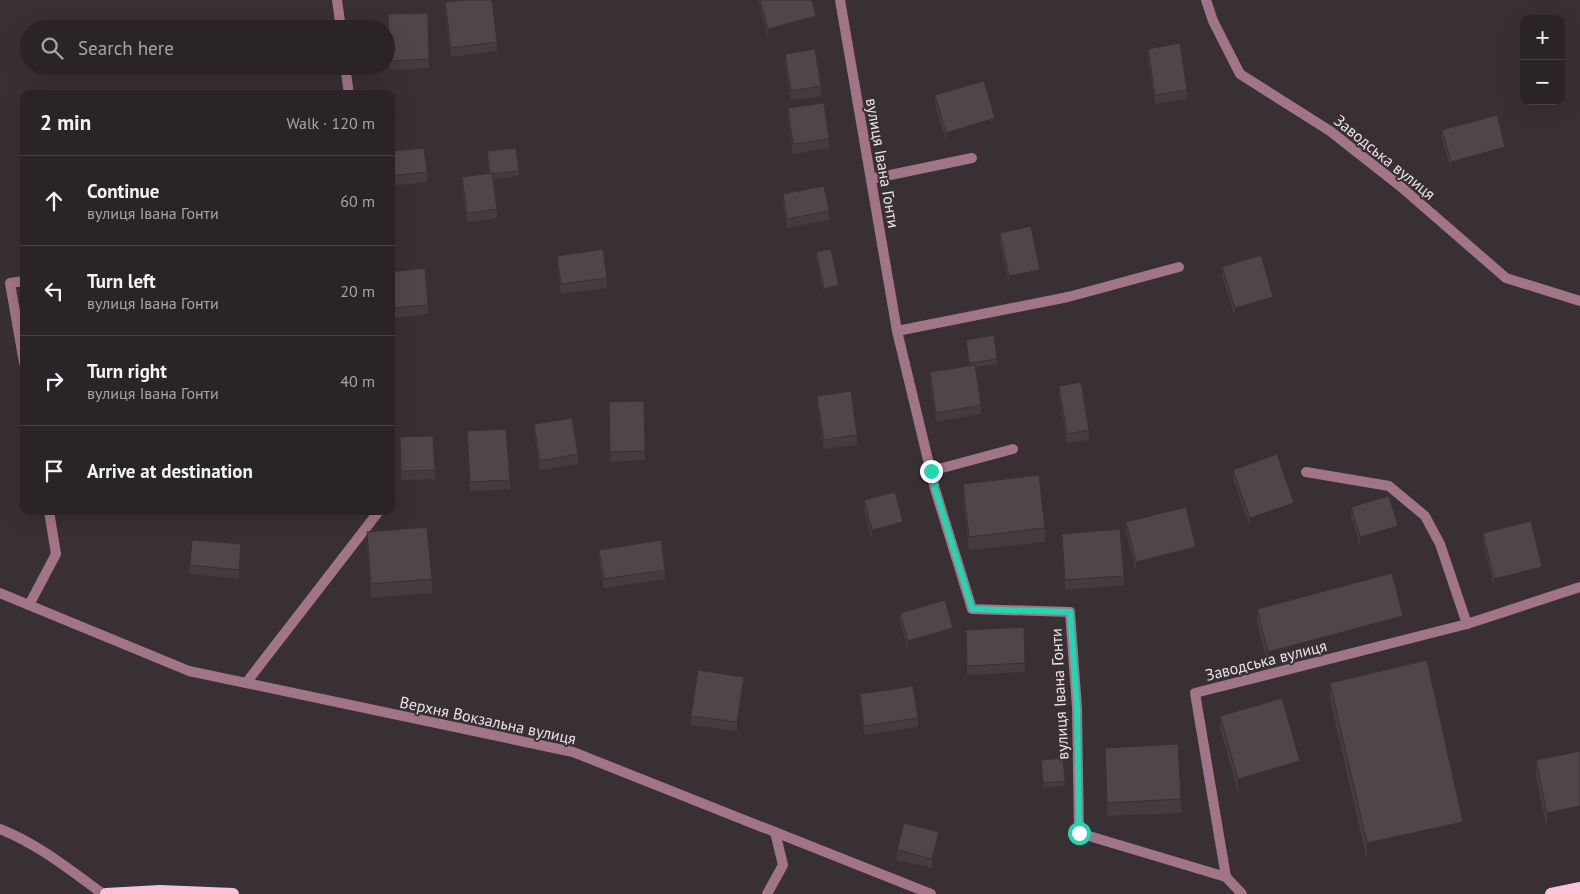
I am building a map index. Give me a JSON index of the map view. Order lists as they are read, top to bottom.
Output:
{
  "streets": {
    "street": ["Заводська вулиця", "вулиця Івана Гонти", "Верхня Вокзальна вулиця"]
  },
  "crossings": [
    ["Заводська вулиця", "вулиця Івана Гонти"]
  ],
  "page": {
    "map_buttons": ["+", "−"],
    "search": "Search here",
    "heading": ["2 min", "Walk · 120 m"],
    "list": [
      ["Continue", "вулиця Івана Гонти", "60 m"],
      ["Turn left", "вулиця Івана Гонти", "20 m"],
      ["Turn right", "вулиця Івана Гонти", "40 m"],
      "Arrive at destination"
    ]
  }
}
